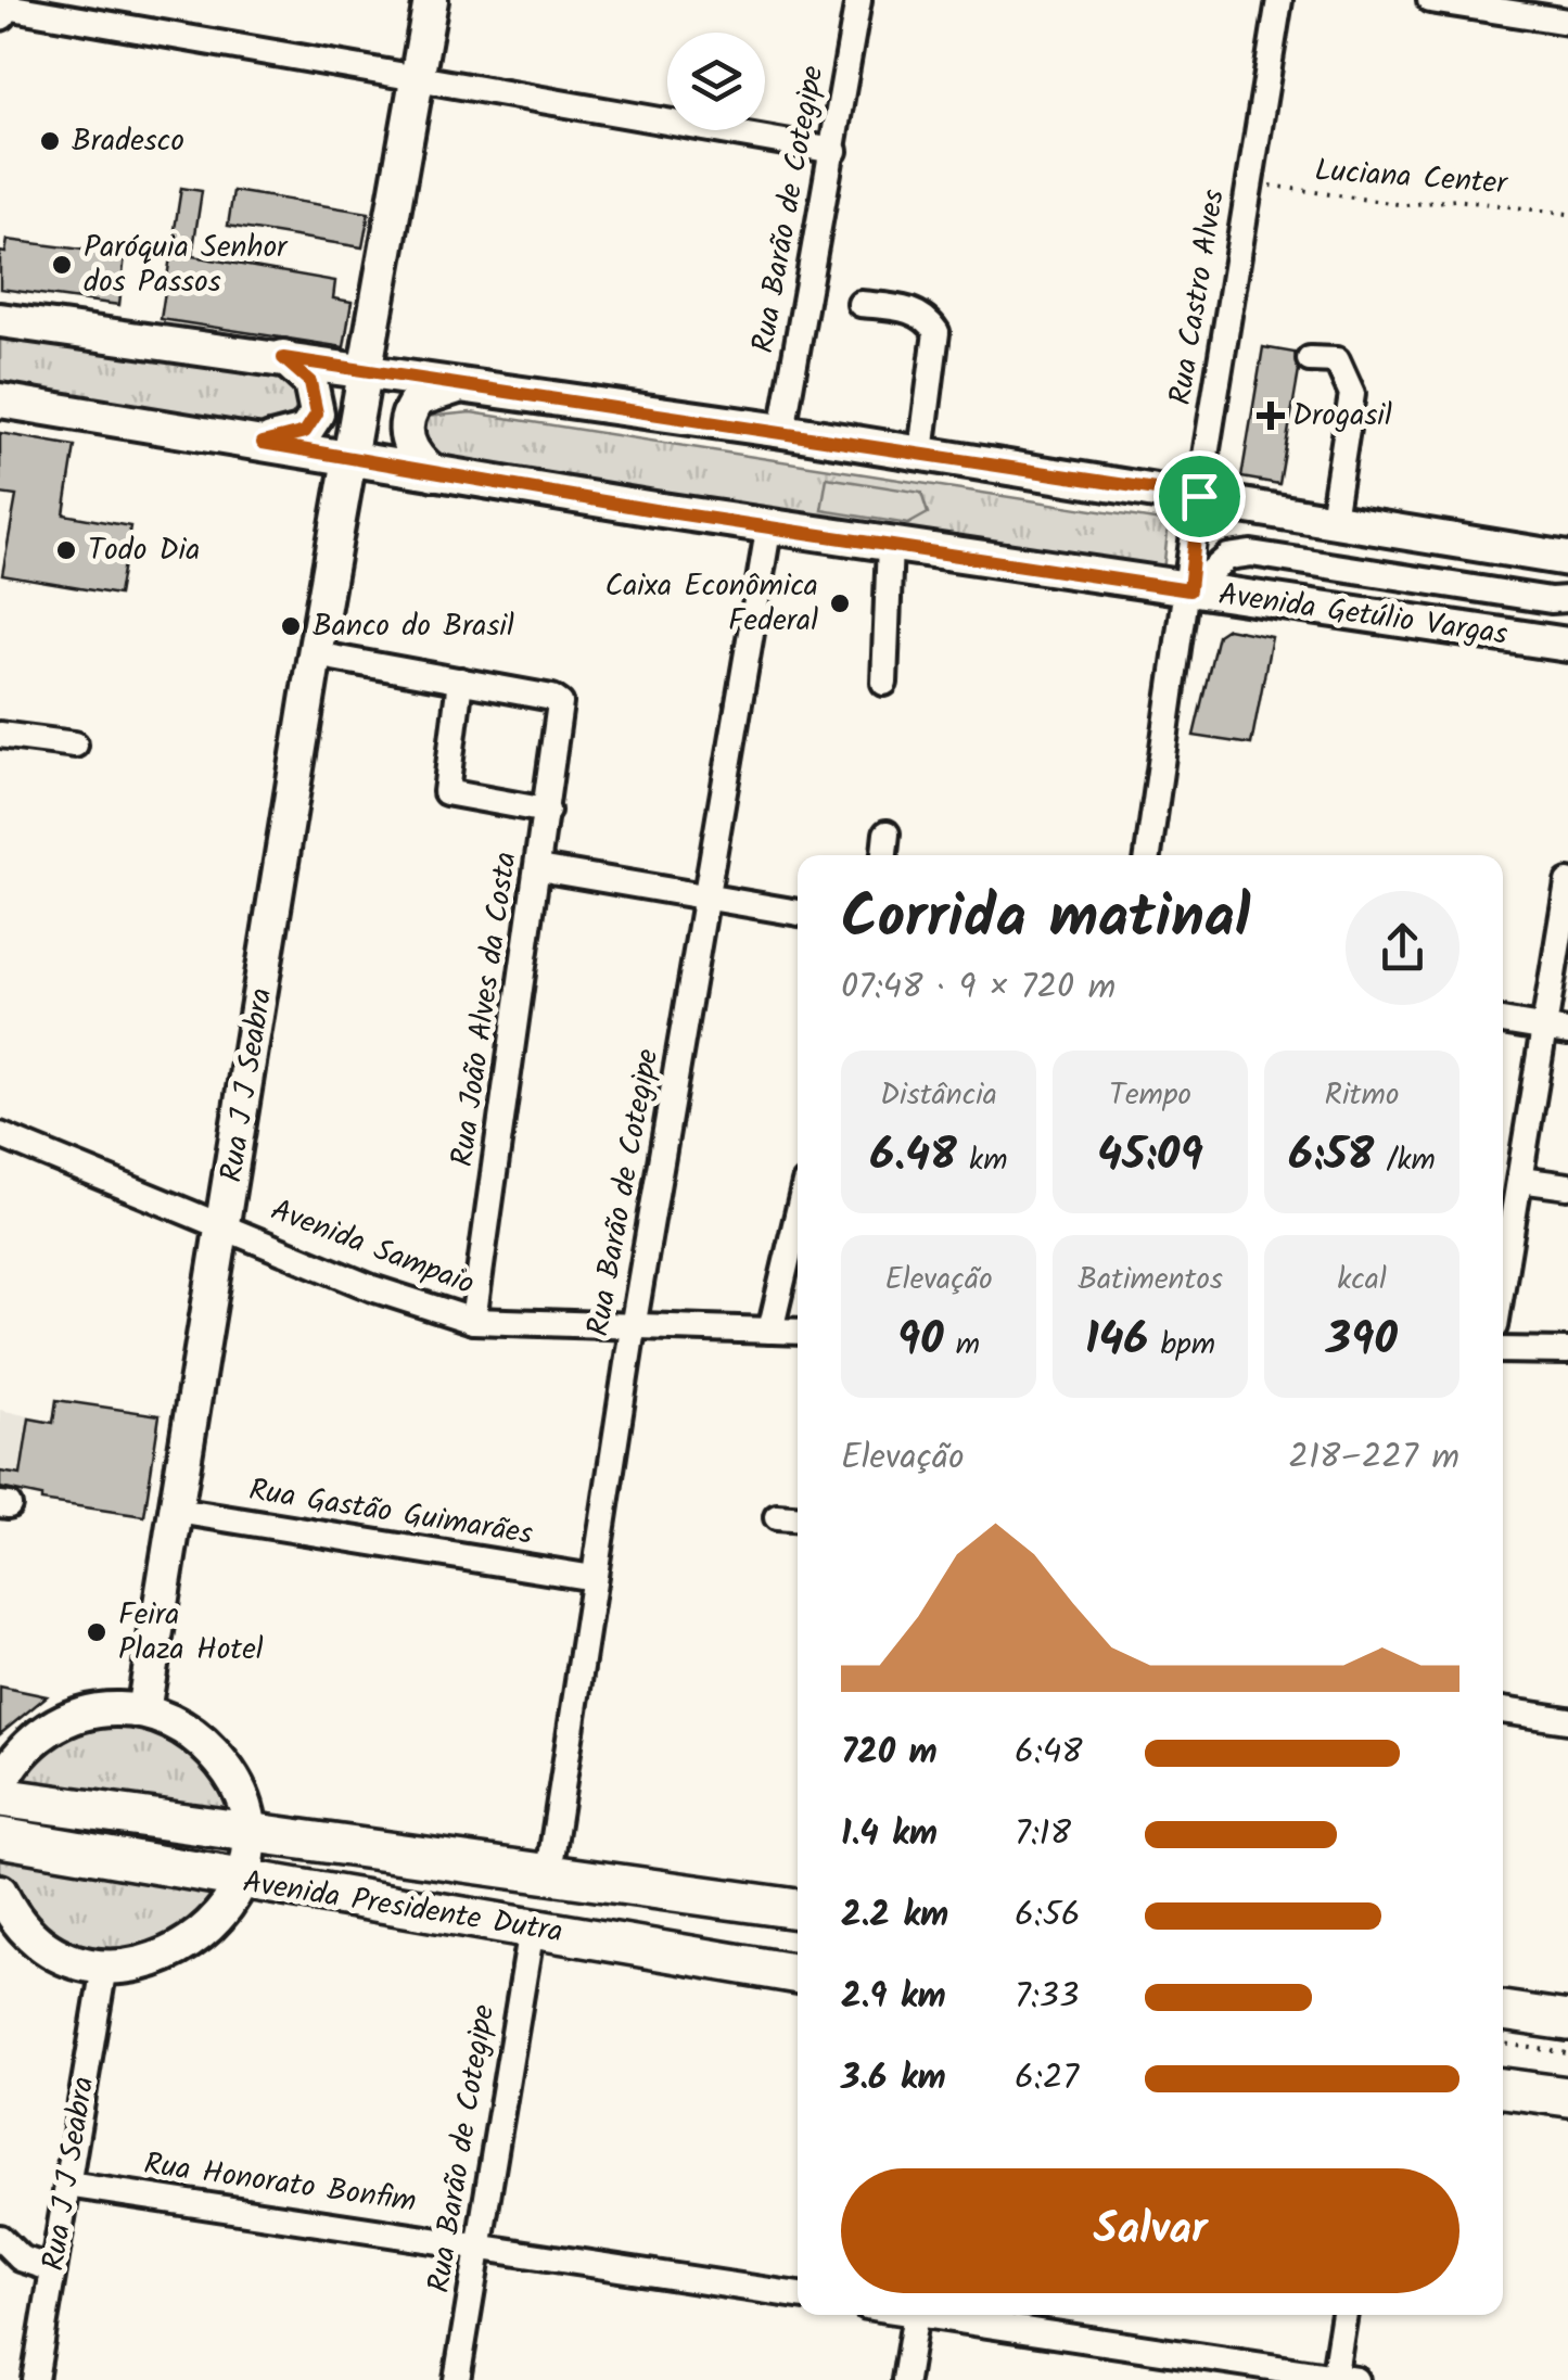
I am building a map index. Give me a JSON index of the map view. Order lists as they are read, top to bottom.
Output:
{
  "streets": {
    "highway": ["Avenida Presidente Dutra"],
    "main road": ["Avenida Getúlio Vargas", "Rua J J Seabra"],
    "street": [
      "Rua Barão de Cotegipe",
      "Rua Castro Alves",
      "Rua João Alves da Costa",
      "Avenida Sampaio",
      "Rua Gastão Guimarães",
      "Rua Honorato Bonfim"
    ],
    "path": ["Luciana Center"]
  },
  "crossings": [
    ["Luciana Center", "Rua Castro Alves"],
    ["Rua Barão de Cotegipe", "Avenida Getúlio Vargas"],
    ["Rua Barão de Cotegipe", "Avenida Sampaio"],
    ["Rua Barão de Cotegipe", "Rua Gastão Guimarães"],
    ["Rua Barão de Cotegipe", "Avenida Presidente Dutra"],
    ["Rua Barão de Cotegipe", "Rua Honorato Bonfim"],
    ["Rua Castro Alves", "Avenida Getúlio Vargas"],
    ["Avenida Getúlio Vargas", "Rua J J Seabra"],
    ["Rua João Alves da Costa", "Avenida Sampaio"],
    ["Rua J J Seabra", "Avenida Sampaio"],
    ["Rua J J Seabra", "Rua Gastão Guimarães"],
    ["Rua J J Seabra", "Rua Honorato Bonfim"]
  ],
  "places": {
    "other": [
      "Bradesco",
      "Paróquia Senhor dos Passos",
      "Todo Dia",
      "Caixa Econômica Federal",
      "Banco do Brasil",
      "Feira Plaza Hotel"
    ],
    "health": ["Drogasil"]
  },
  "page": {
    "heading": ["Corrida matinal", "07:48 · 9 × 720 m"],
    "stats": [
      ["Distância", "6.48 km"],
      ["Tempo", "45:09"],
      ["Ritmo", "6:58 /km"],
      ["Elevação", "90 m"],
      ["Batimentos", "146 bpm"],
      ["kcal", "390"]
    ],
    "chart": ["Elevação", "218–227 m"],
    "list": [
      {
        "name": "720 m",
        "note": "6:48"
      },
      {
        "name": "1.4 km",
        "note": "7:18"
      },
      {
        "name": "2.2 km",
        "note": "6:56"
      },
      {
        "name": "2.9 km",
        "note": "7:33"
      },
      {
        "name": "3.6 km",
        "note": "6:27"
      }
    ],
    "buttons": "Salvar"
  }
}
